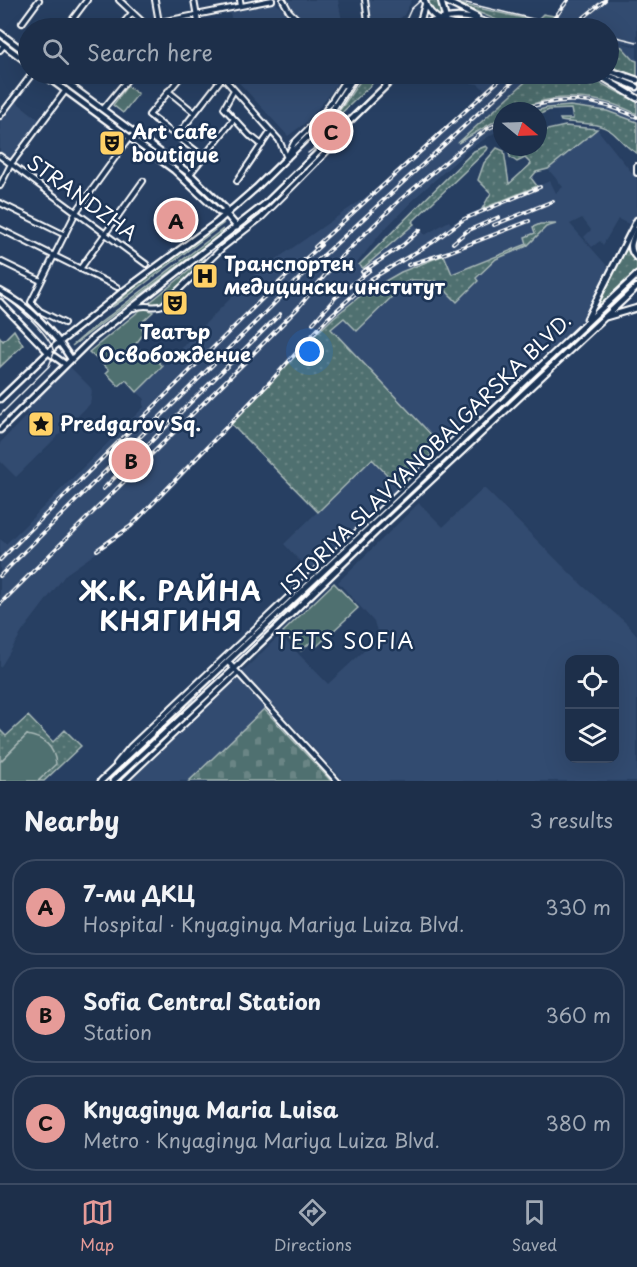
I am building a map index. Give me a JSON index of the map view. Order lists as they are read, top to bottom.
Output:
{
  "streets": {
    "main road": ["ISTORIYA SLAVYANOBALGARSKA BLVD."],
    "street": ["STRANDZHA"]
  },
  "districts": ["Ж.К. РАЙНА КНЯГИНЯ", "TETS SOFIA"],
  "places": {
    "theatre": ["Art cafe boutique", "Театър Освобождение"],
    "hospital": ["Транспортен медицински институт"],
    "place": ["Predgarov Sq."]
  },
  "north": "right",
  "page": {
    "search": "Search here",
    "pins": ["C", "A", "B"],
    "heading": ["Nearby", "3 results"],
    "list": [
      {
        "mark": "A",
        "name": "7-ми ДКЦ",
        "note": "Hospital · Knyaginya Mariya Luiza Blvd.",
        "value": "330 m"
      },
      {
        "mark": "B",
        "name": "Sofia Central Station",
        "note": "Station",
        "value": "360 m"
      },
      {
        "mark": "C",
        "name": "Knyaginya Maria Luisa",
        "note": "Metro · Knyaginya Mariya Luiza Blvd.",
        "value": "380 m"
      }
    ],
    "nav": ["Map", "Directions", "Saved"]
  }
}
